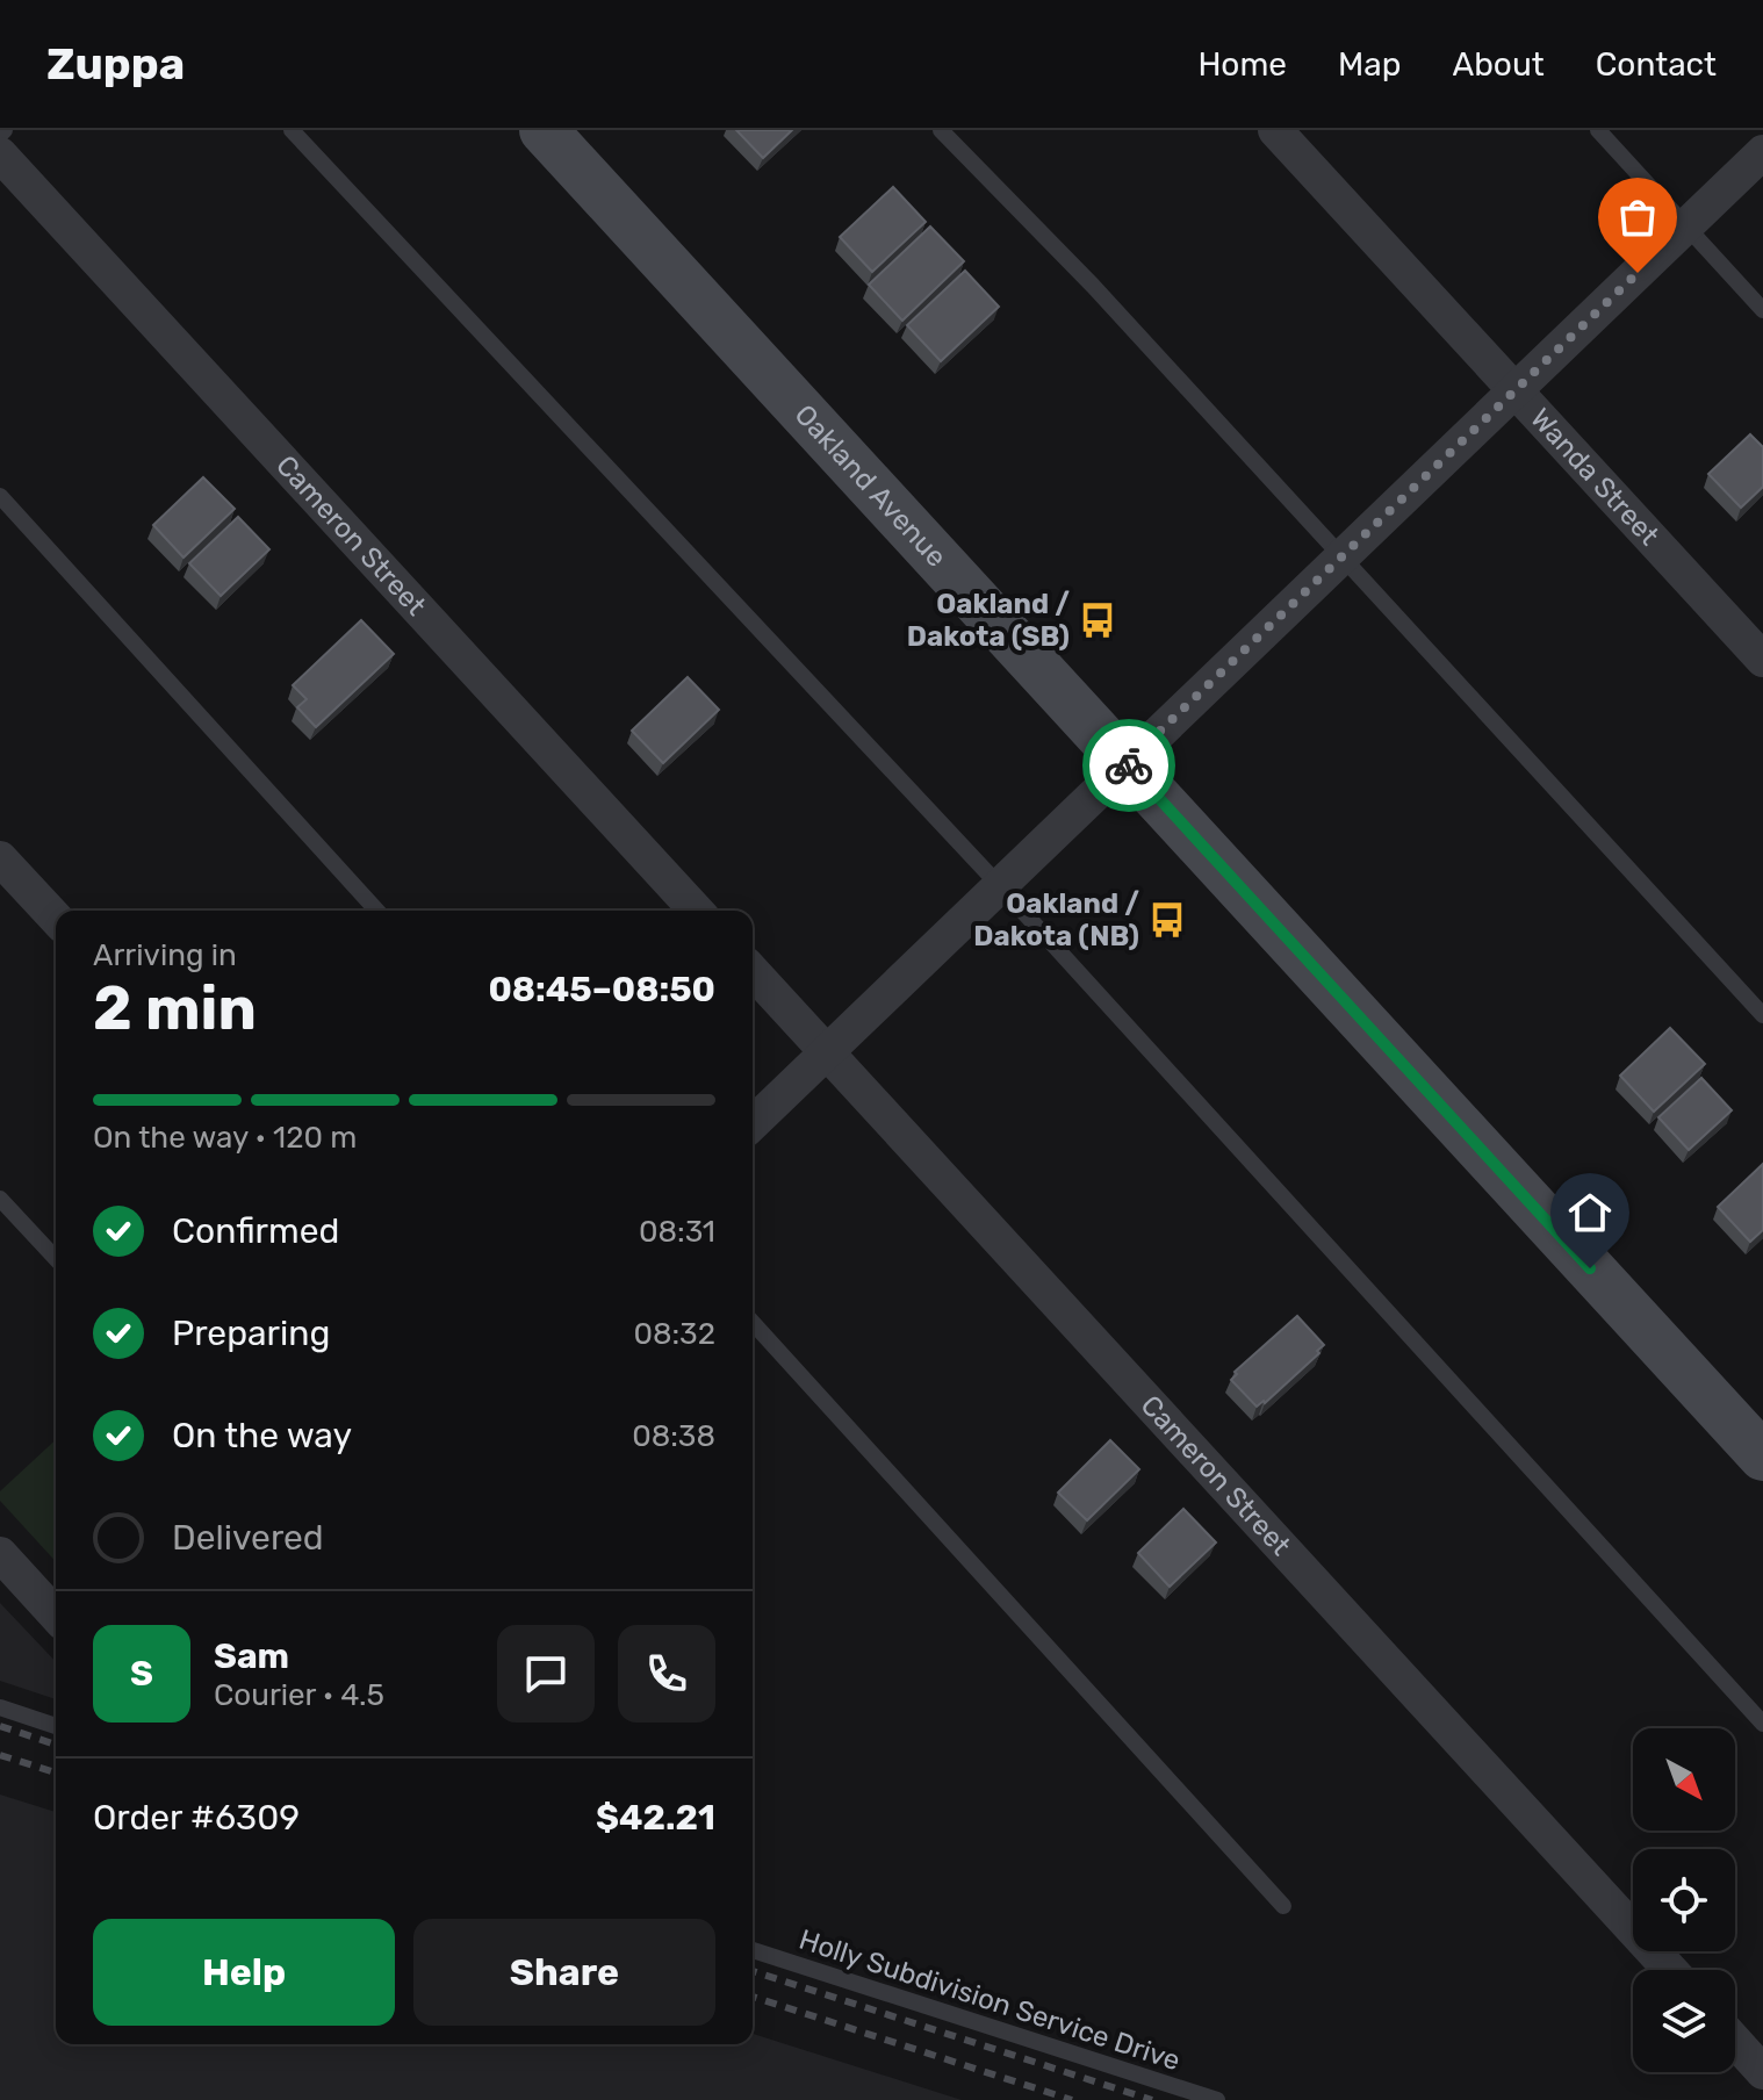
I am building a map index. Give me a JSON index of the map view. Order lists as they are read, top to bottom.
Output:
{
  "streets": {
    "street": ["Wanda Street", "Oakland Avenue", "Cameron Street"],
    "lane": ["Holly Subdivision Service Drive"]
  },
  "places": {
    "bus stop": ["Oakland / Dakota (SB)", "Oakland / Dakota (NB)"]
  },
  "north": "bottom right",
  "page": {
    "header": "Zuppa",
    "nav": [
      "Home",
      "Map",
      "About",
      "Contact"
    ],
    "heading": ["2 min", "Arriving in", "08:45–08:50"],
    "panel": [
      "Sam",
      "Courier · 4.5",
      "Order #6309",
      "$42.21"
    ],
    "bar": "On the way · 120 m",
    "list": [
      ["Confirmed", "08:31"],
      ["Preparing", "08:32"],
      ["On the way", "08:38"],
      "Delivered"
    ],
    "round": "S",
    "buttons": ["Help", "Share"]
  }
}
